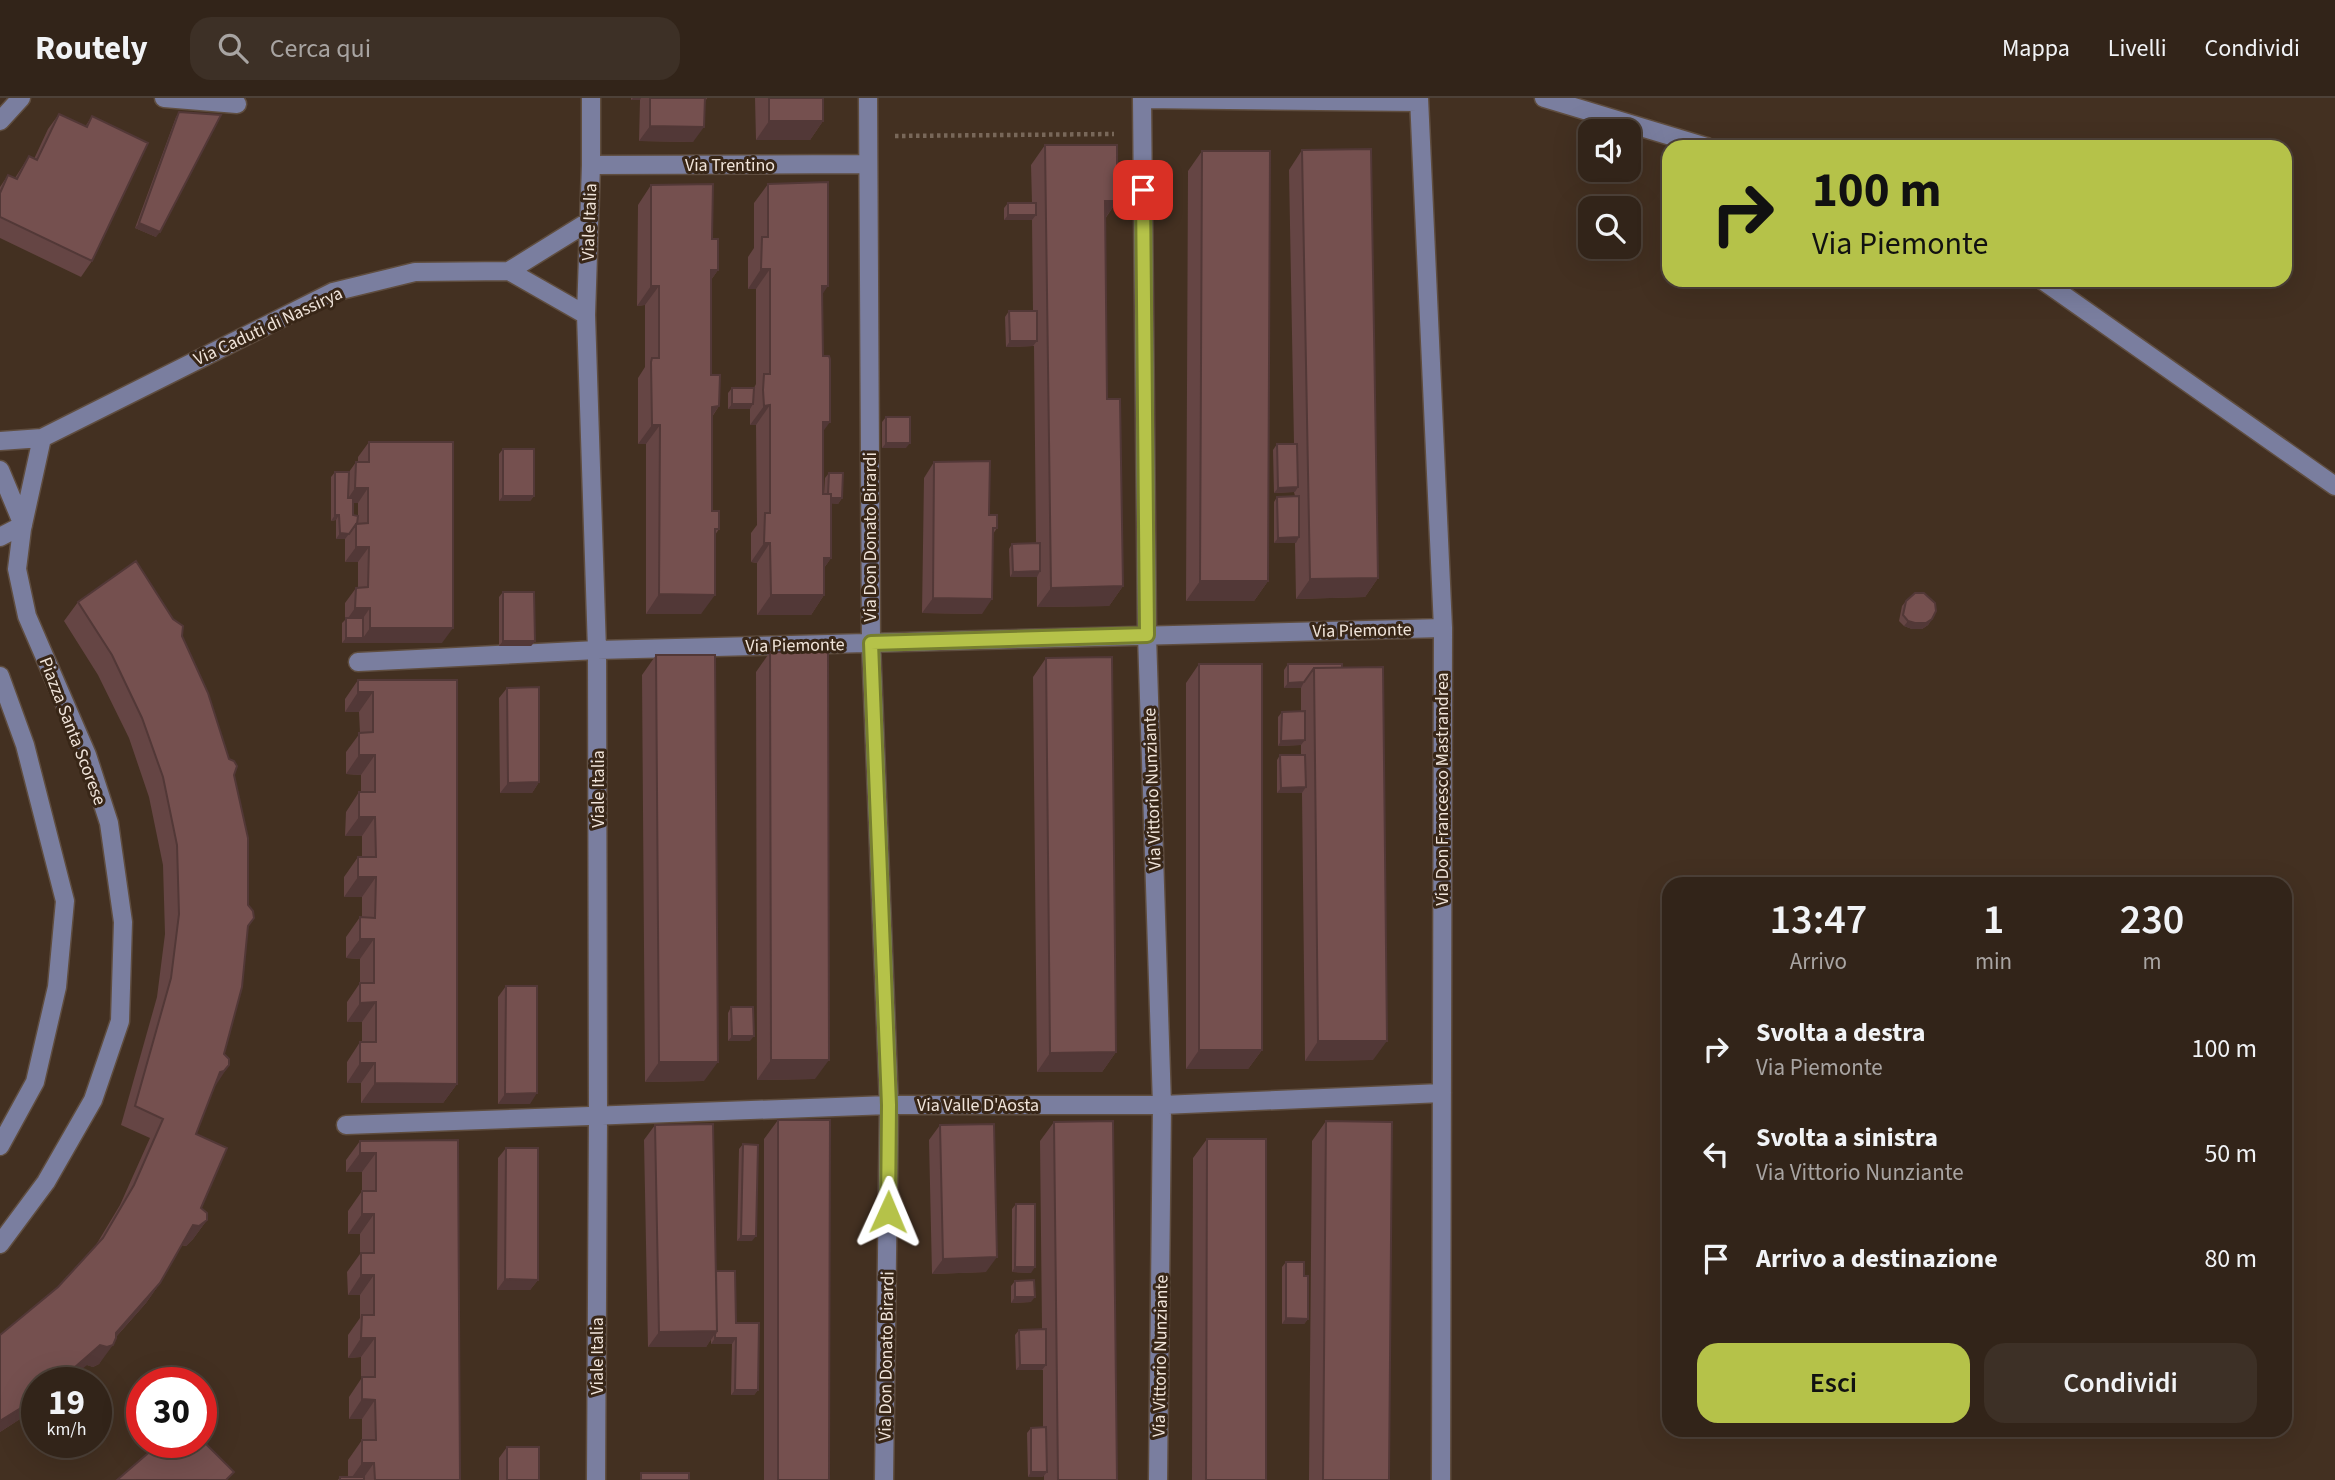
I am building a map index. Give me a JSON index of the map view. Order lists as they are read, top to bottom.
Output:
{
  "streets": {
    "street": [
      "Via Trentino",
      "Viale Italia",
      "Via Caduti di Nassirya",
      "Via Don Donato Birardi",
      "Via Piemonte",
      "Piazza Santa Scorese",
      "Via Vittorio Nunziante",
      "Via Don Francesco Mastrandrea",
      "Via Valle D'Aosta"
    ]
  },
  "crossings": [
    ["Via Trentino", "Viale Italia"],
    ["Via Trentino", "Via Don Donato Birardi"],
    ["Viale Italia", "Via Piemonte"],
    ["Viale Italia", "Via Valle D'Aosta"],
    ["Via Caduti di Nassirya", "Piazza Santa Scorese"],
    ["Via Don Donato Birardi", "Via Piemonte"],
    ["Via Don Donato Birardi", "Via Valle D'Aosta"],
    ["Via Piemonte", "Via Vittorio Nunziante"],
    ["Via Piemonte", "Via Don Francesco Mastrandrea"],
    ["Via Vittorio Nunziante", "Via Valle D'Aosta"],
    ["Via Don Francesco Mastrandrea", "Via Valle D'Aosta"]
  ],
  "page": {
    "header": "Routely",
    "search": "Cerca qui",
    "nav": ["Mappa", "Livelli", "Condividi"],
    "turn": ["100 m", "Via Piemonte"],
    "eta": [
      "13:47",
      "Arrivo",
      "1",
      "min",
      "230",
      "m"
    ],
    "list": [
      {
        "name": "Svolta a destra",
        "note": "Via Piemonte",
        "value": "100 m"
      },
      {
        "name": "Svolta a sinistra",
        "note": "Via Vittorio Nunziante",
        "value": "50 m"
      },
      {
        "name": "Arrivo a destinazione",
        "value": "80 m"
      }
    ],
    "buttons": ["Esci", "Condividi"],
    "speed": "19 km/h",
    "limit": "30"
  }
}
